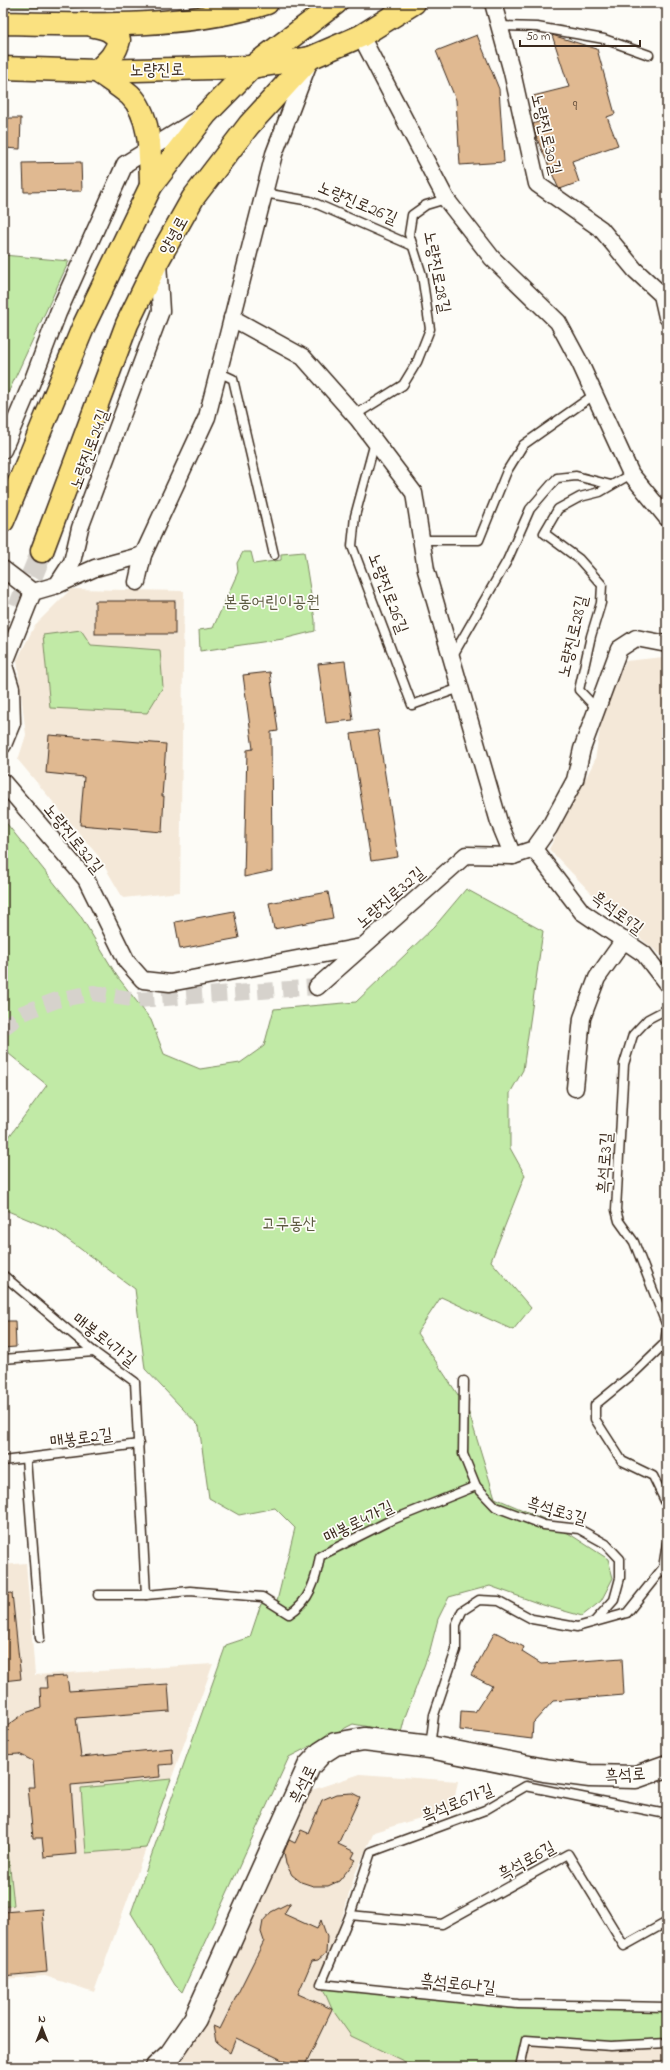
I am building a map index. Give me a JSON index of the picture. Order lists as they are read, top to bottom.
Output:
{
  "streets": {
    "main road": ["노량진로", "양녕로"],
    "street": [
      "노량진로30길",
      "노량진로28길",
      "노량진로24길",
      "노량진로32길",
      "흑석로9길",
      "흑석로"
    ],
    "lane": [
      "노량진로26길",
      "흑석로3길",
      "매봉로4가길",
      "매봉로2길",
      "흑석로6가길",
      "흑석로6길",
      "흑석로6나길"
    ]
  },
  "crossings": [
    ["노량진로", "양녕로"],
    ["노량진로26길", "노량진로28길"],
    ["양녕로", "노량진로28길"],
    ["양녕로", "노량진로24길"],
    ["노량진로32길", "흑석로9길"],
    ["흑석로3길", "매봉로4가길"],
    ["매봉로4가길", "매봉로2길"],
    ["흑석로6가길", "흑석로6길"],
    ["흑석로6가길", "흑석로6나길"],
    ["흑석로6길", "흑석로6나길"]
  ],
  "parks": ["본동어린이공원", "고구동산"],
  "house_numbers": ["9"],
  "scale_bar": "50 m",
  "north": "top"
}
